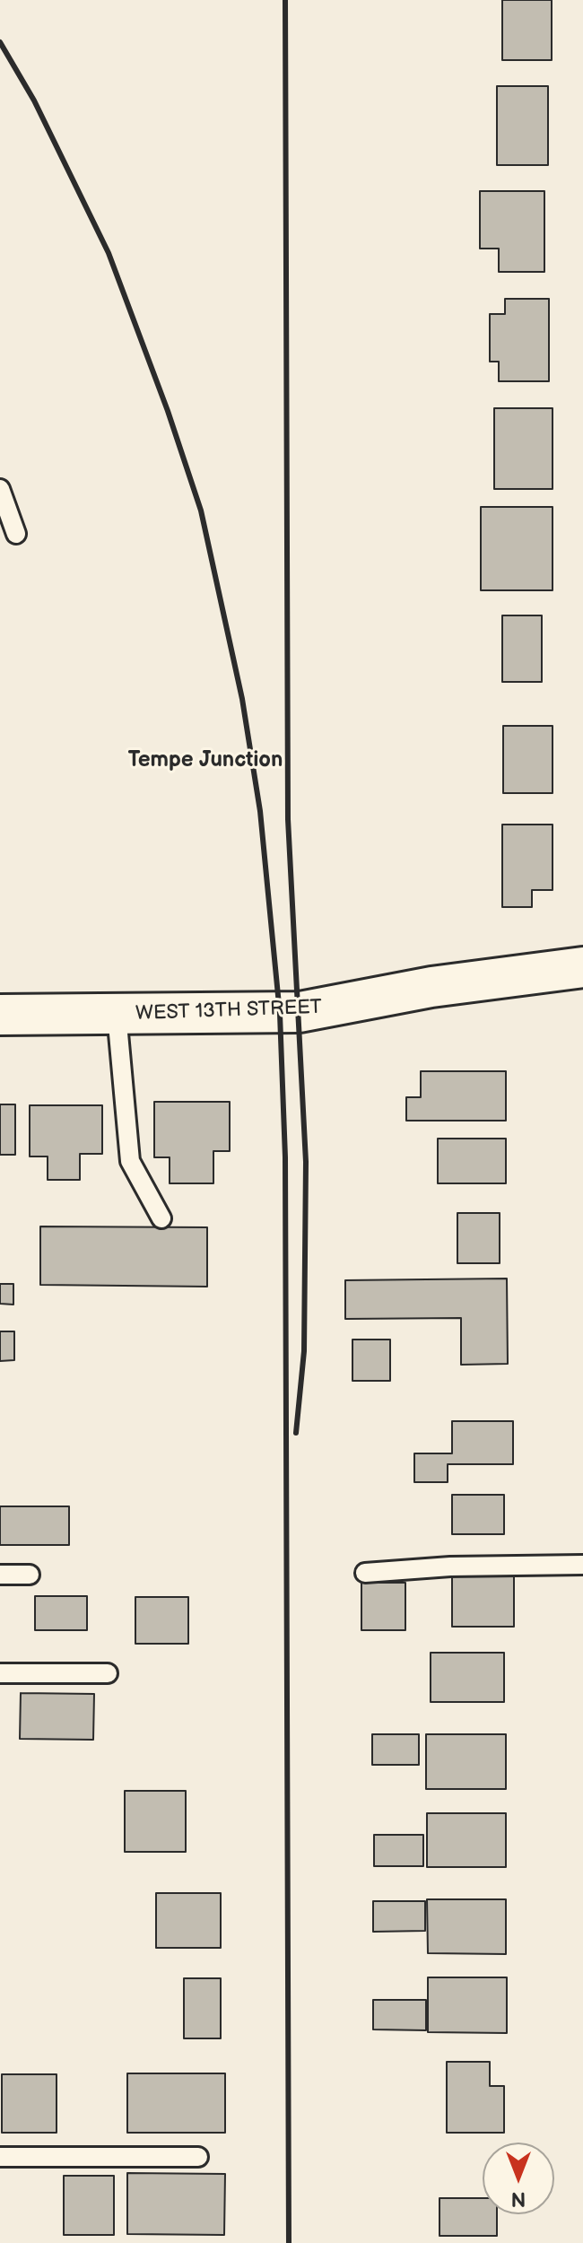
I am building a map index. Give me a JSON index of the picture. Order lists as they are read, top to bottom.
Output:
{
  "streets": {
    "street": ["WEST 13TH STREET"]
  },
  "districts": ["Tempe Junction"],
  "north": "bottom"
}
